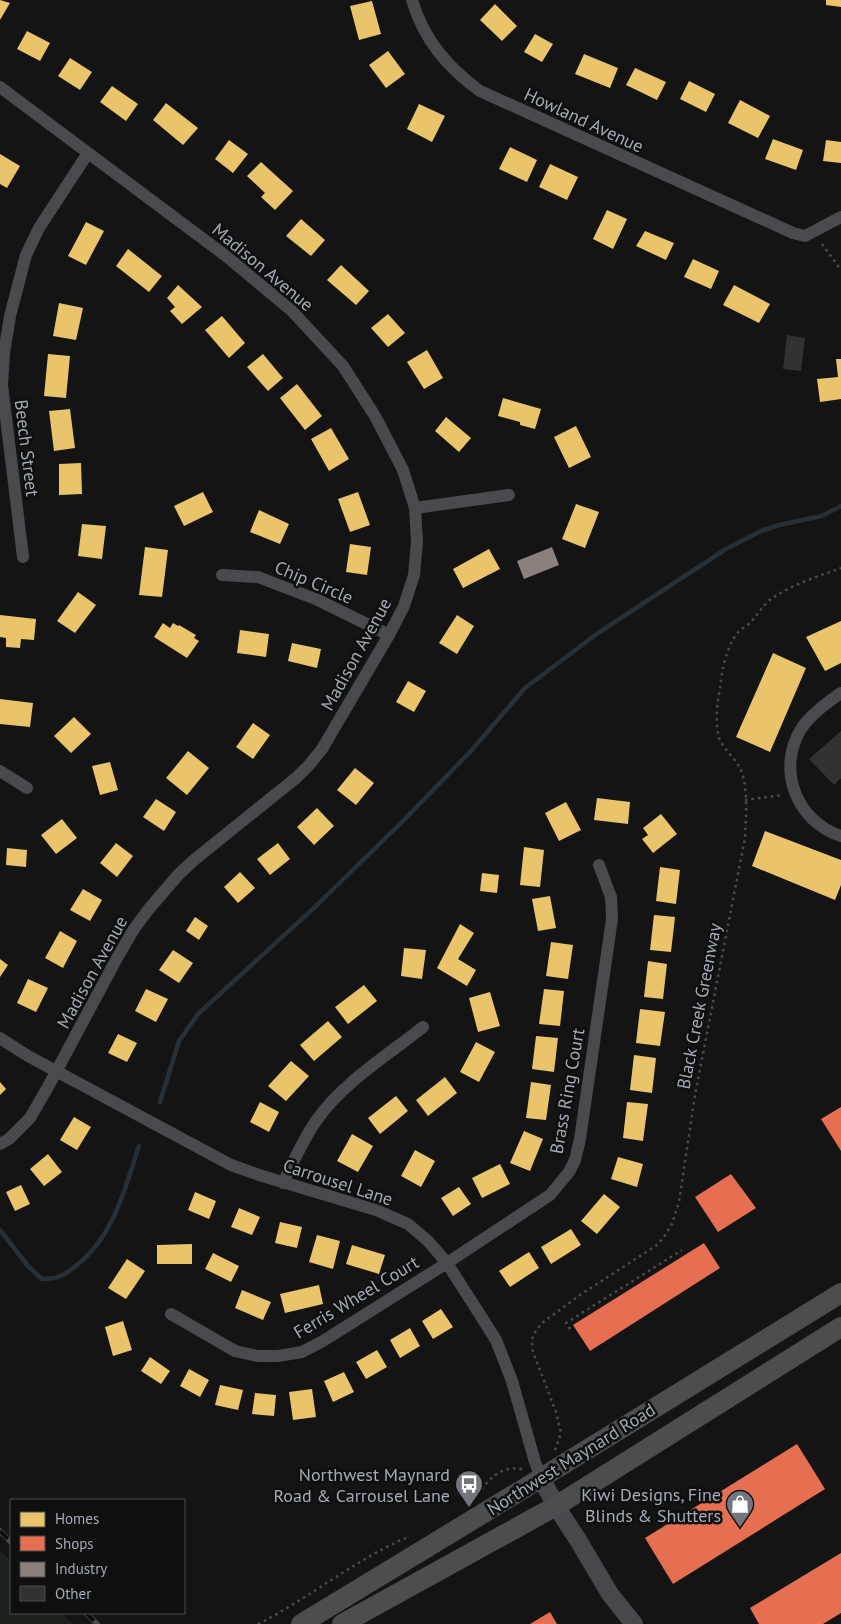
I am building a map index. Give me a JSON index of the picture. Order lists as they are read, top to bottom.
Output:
{
  "streets": {
    "main road": ["Northwest Maynard Road"],
    "street": [
      "Howland Avenue",
      "Madison Avenue",
      "Beech Street",
      "Chip Circle",
      "Brass Ring Court",
      "Carrousel Lane",
      "Ferris Wheel Court"
    ],
    "path": ["Black Creek Greenway"]
  },
  "crossings": [
    ["Madison Avenue", "Beech Street"],
    ["Madison Avenue", "Chip Circle"],
    ["Madison Avenue", "Carrousel Lane"],
    ["Brass Ring Court", "Carrousel Lane"],
    ["Brass Ring Court", "Ferris Wheel Court"],
    ["Carrousel Lane", "Ferris Wheel Court"],
    ["Carrousel Lane", "Northwest Maynard Road"]
  ],
  "places": {
    "bus stop": ["Northwest Maynard Road & Carrousel Lane"],
    "shop": ["Kiwi Designs, Fine Blinds & Shutters"]
  },
  "legend": [
    "Homes",
    "Shops",
    "Industry",
    "Other"
  ]
}
